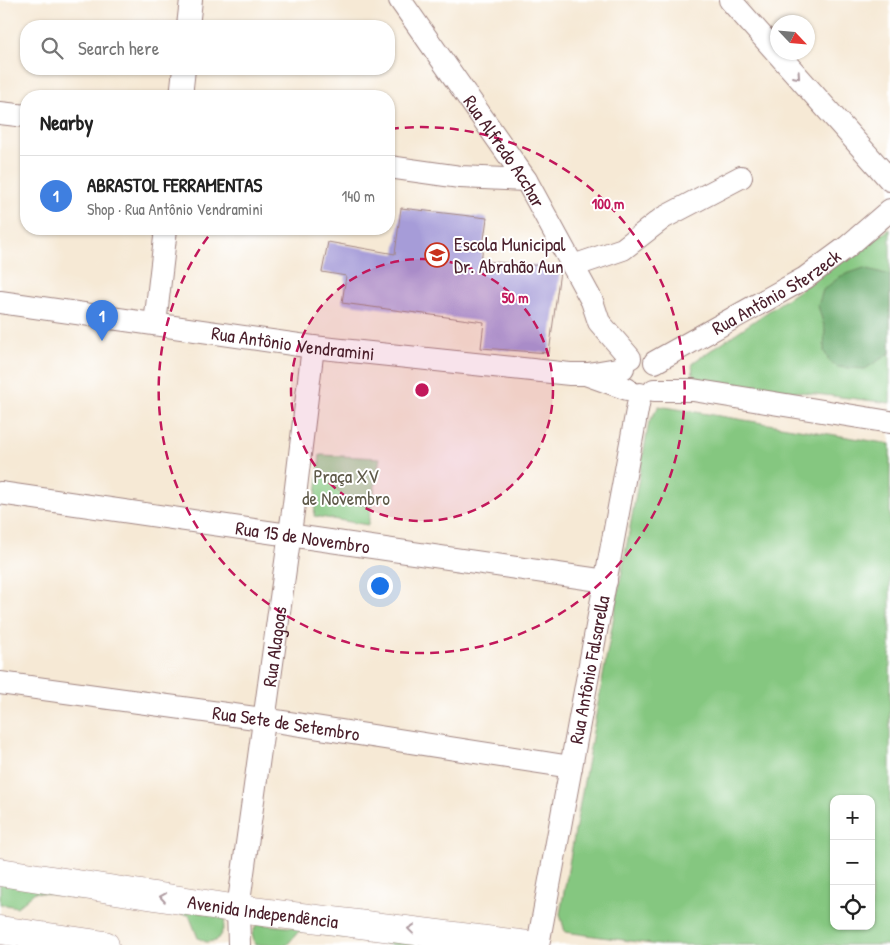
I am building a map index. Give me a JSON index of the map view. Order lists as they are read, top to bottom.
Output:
{
  "streets": {
    "main road": ["Avenida Independência"],
    "street": [
      "Rua Alfredo Acchar",
      "Rua Antônio Sterzeck",
      "Rua Antônio Vendramini",
      "Rua 15 de Novembro",
      "Rua Alagoas",
      "Rua Antônio Falsarella",
      "Rua Sete de Setembro"
    ]
  },
  "crossings": [
    ["Rua Alfredo Acchar", "Rua Antônio Vendramini"],
    ["Rua Alfredo Acchar", "Rua Antônio Falsarella"],
    ["Rua Antônio Sterzeck", "Rua Antônio Falsarella"],
    ["Rua Antônio Vendramini", "Rua Alagoas"],
    ["Rua Antônio Vendramini", "Rua Antônio Falsarella"],
    ["Rua 15 de Novembro", "Rua Alagoas"],
    ["Rua 15 de Novembro", "Rua Antônio Falsarella"],
    ["Rua Alagoas", "Rua Sete de Setembro"],
    ["Rua Alagoas", "Avenida Independência"],
    ["Rua Antônio Falsarella", "Rua Sete de Setembro"]
  ],
  "one_way": ["Avenida Independência"],
  "parks": ["Praça XV de Novembro"],
  "places": {
    "school or university": ["Escola Municipal Dr. Abrahão Aun"]
  },
  "north": "bottom right",
  "page": {
    "search": "Search here",
    "heading": "Nearby",
    "list": [
      {
        "mark": "1",
        "name": "ABRASTOL FERRAMENTAS",
        "note": "Shop · Rua Antônio Vendramini",
        "value": "140 m"
      }
    ],
    "pins": "1",
    "map_buttons": ["+", "−"]
  },
  "rings": ["100 m", "50 m"]
}
